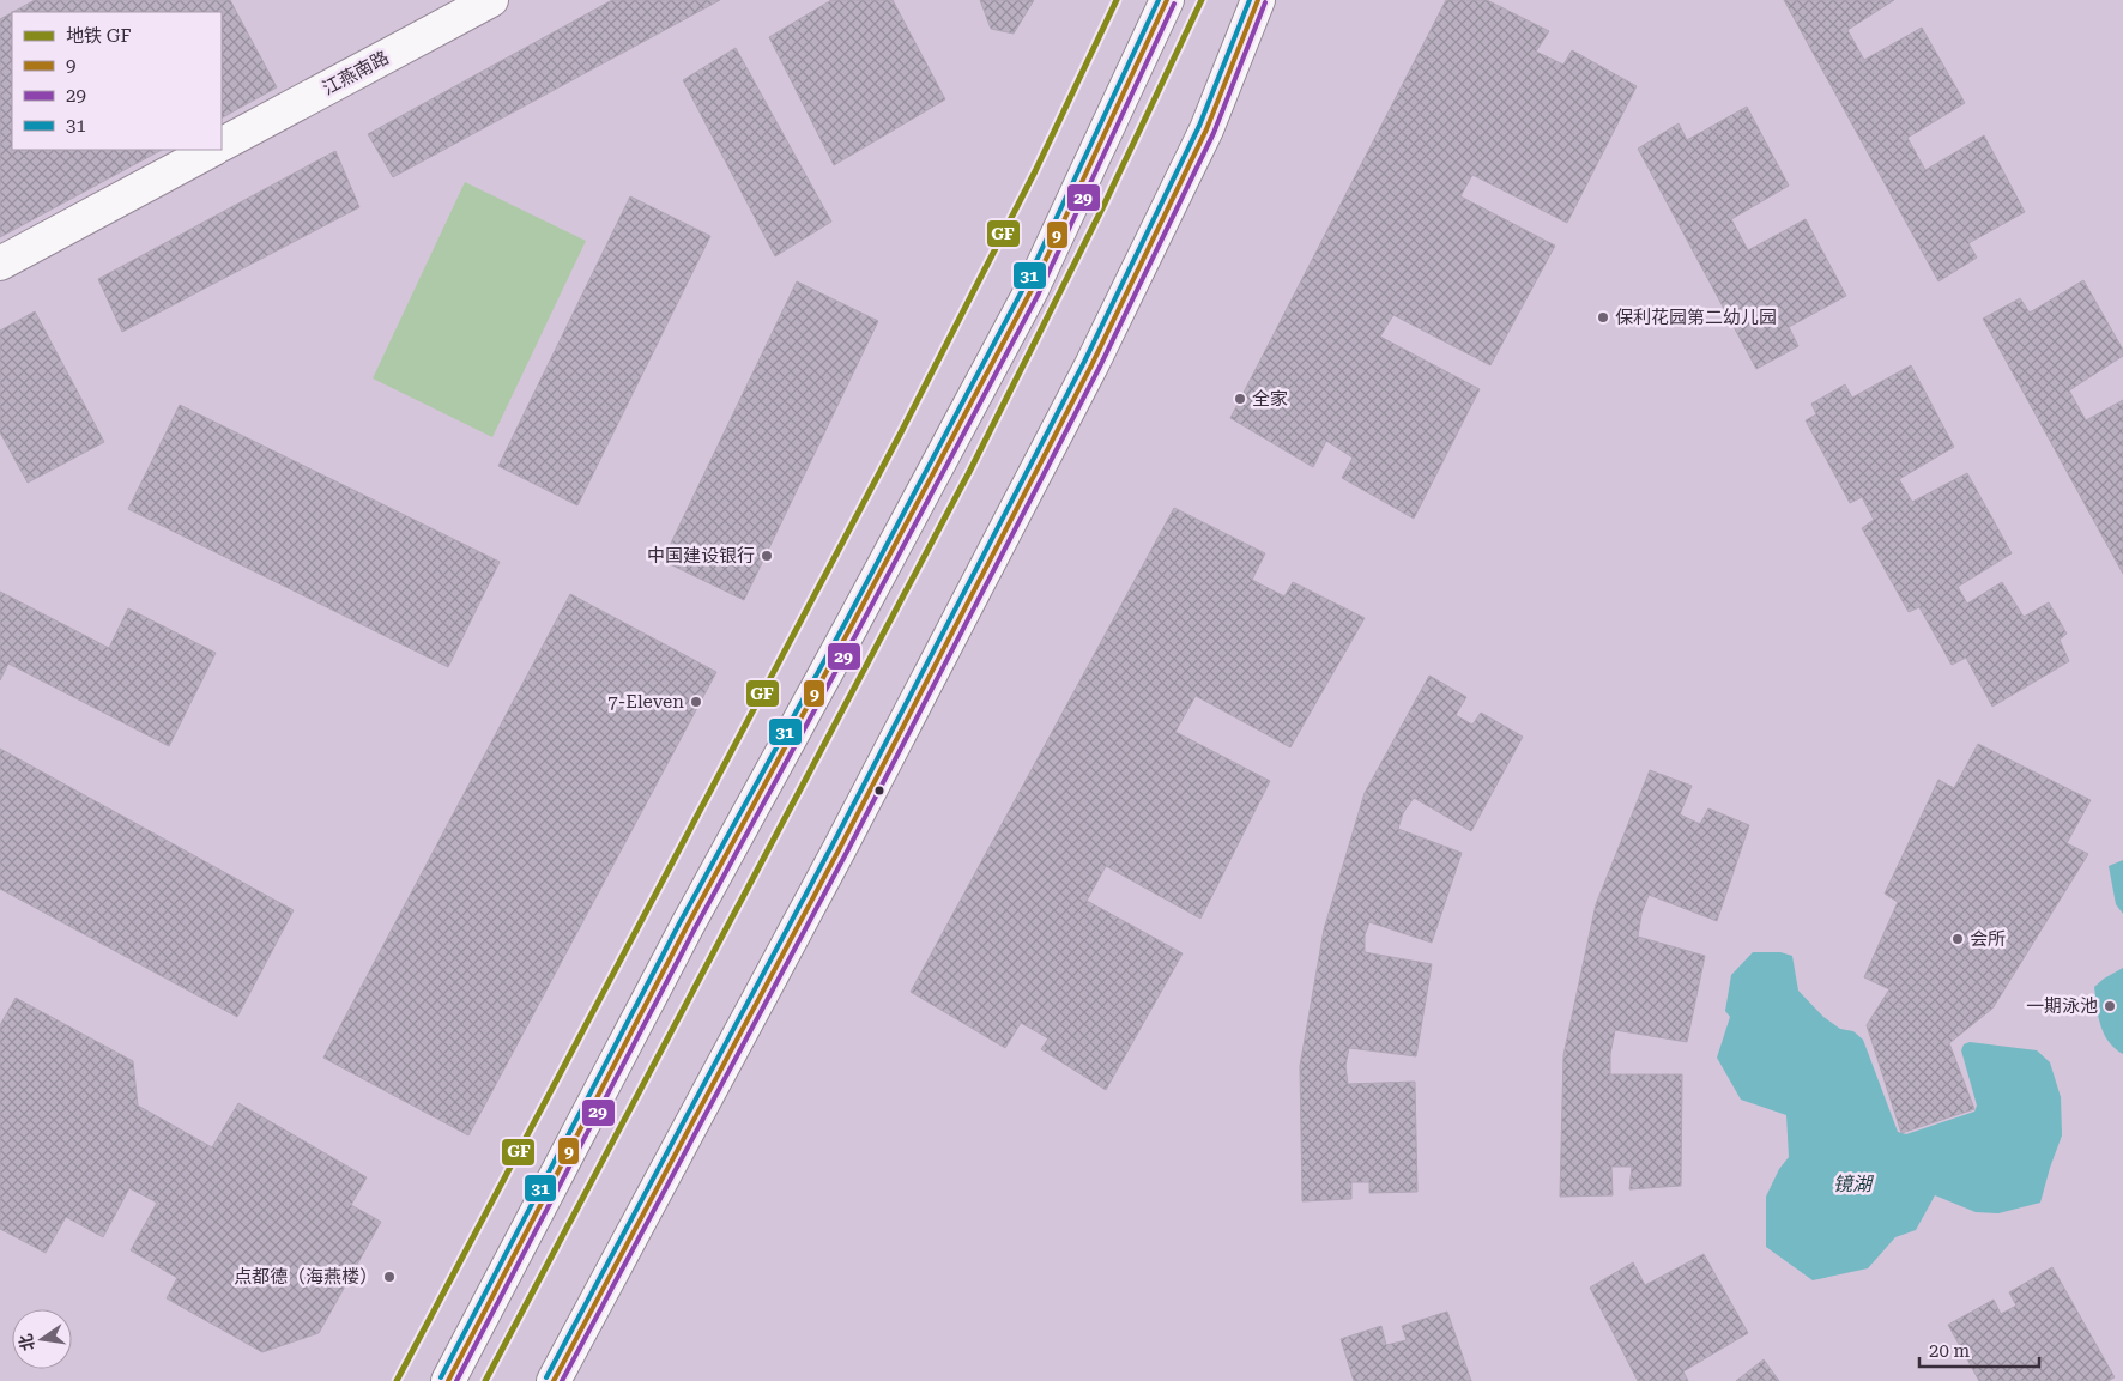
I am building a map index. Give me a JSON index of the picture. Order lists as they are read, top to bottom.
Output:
{
  "streets": {
    "main road": ["江燕南路"]
  },
  "water": ["镜湖"],
  "places": [
    "保利花园第二幼儿园",
    "全家",
    "中国建设银行",
    "7-Eleven",
    "会所",
    "一期泳池",
    "点都德（海燕楼）"
  ],
  "lines": [
    "metro line GF",
    "transit line 9",
    "transit line 31",
    "transit line 29"
  ],
  "legend": [
    "地铁 GF",
    "9",
    "29",
    "31"
  ],
  "scale_bar": "20 m",
  "north": "left"
}
